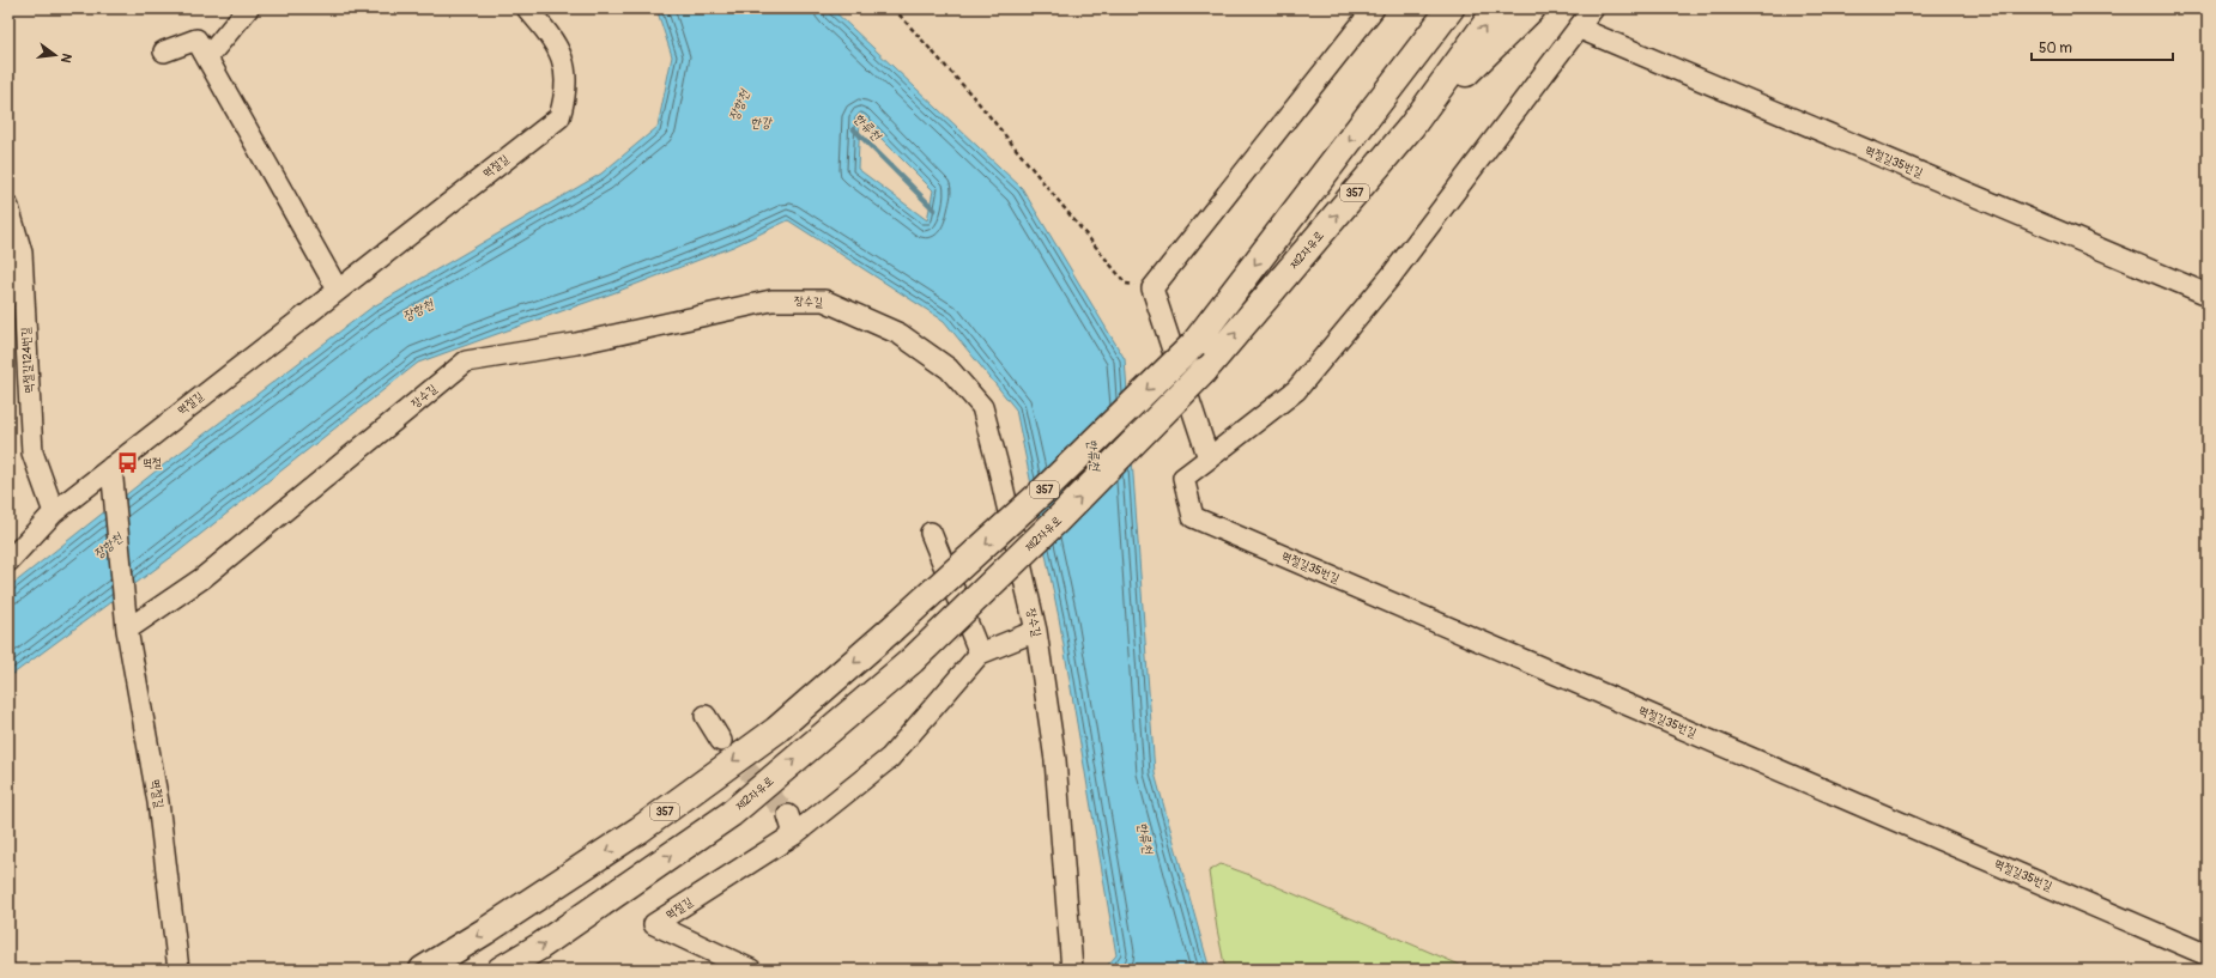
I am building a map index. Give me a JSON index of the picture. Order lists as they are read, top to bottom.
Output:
{
  "streets": {
    "highway": ["357", "제2자유로"],
    "street": [
      "멱절길35번길",
      "멱절길",
      "장수길",
      "멱절길124번길"
    ]
  },
  "crossings": [
    ["멱절길", "장수길"]
  ],
  "water": ["장항천", "한강", "한류천"],
  "places": {
    "bus stop": ["멱절"]
  },
  "scale_bar": "50 m",
  "north": "right"
}
